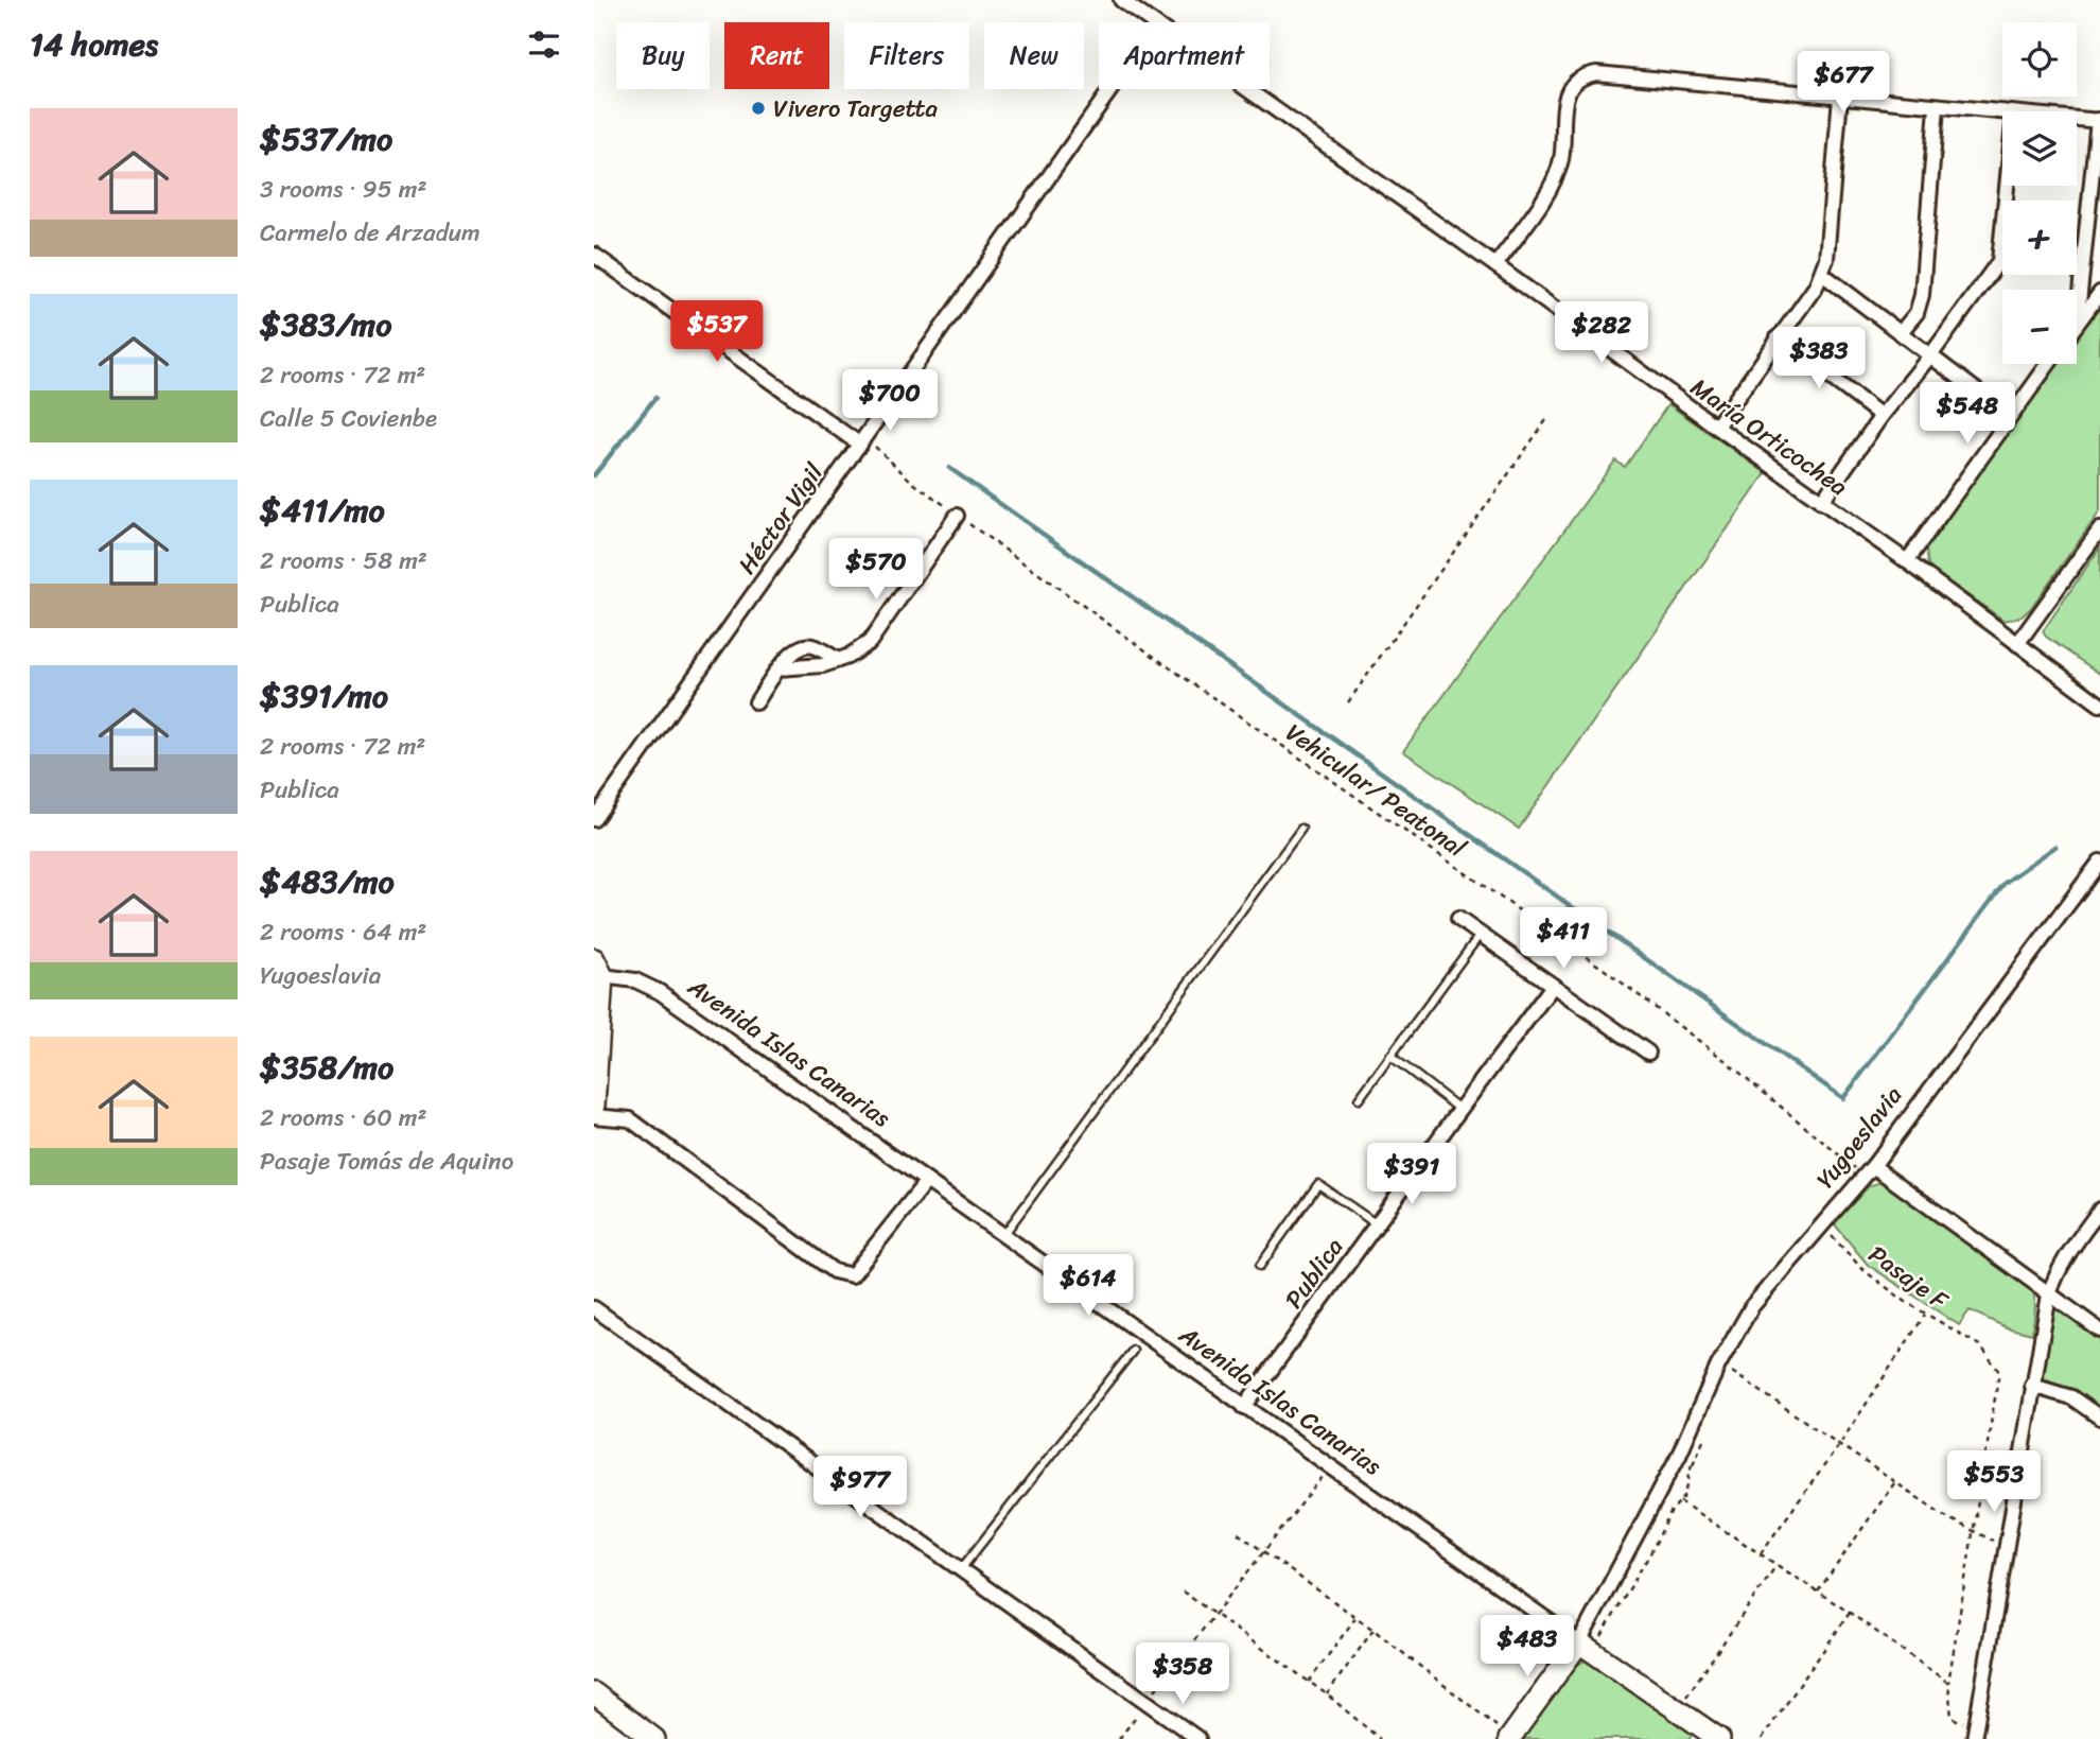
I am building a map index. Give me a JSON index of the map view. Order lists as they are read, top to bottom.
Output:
{
  "streets": {
    "street": [
      "María Orticochea",
      "Héctor Vigil",
      "Avenida Islas Canarias",
      "Yugoeslavia",
      "Publica"
    ],
    "path": ["Vehicular/ Peatonal", "Pasaje F"]
  },
  "crossings": [
    ["Héctor Vigil", "Vehicular/ Peatonal"],
    ["Vehicular/ Peatonal", "Yugoeslavia"],
    ["Avenida Islas Canarias", "Yugoeslavia"],
    ["Avenida Islas Canarias", "Publica"],
    ["Yugoeslavia", "Pasaje F"]
  ],
  "places": ["Vivero Targetta"],
  "page": {
    "heading": "14 homes",
    "map_buttons": ["+", "−"],
    "chip": [
      "Buy",
      "Rent",
      "Filters",
      "New",
      "Apartment"
    ],
    "price": [
      "$677",
      "$537",
      "$282",
      "$383",
      "$700",
      "$548",
      "$570",
      "$411",
      "$391",
      "$614",
      "$553",
      "$977",
      "$483",
      "$358"
    ],
    "list": [
      {
        "name": "$537/mo",
        "note": "3 rooms · 95 m² · Carmelo de Arzadum"
      },
      {
        "name": "$383/mo",
        "note": "2 rooms · 72 m² · Calle 5 Covienbe"
      },
      {
        "name": "$411/mo",
        "note": "2 rooms · 58 m² · Publica"
      },
      {
        "name": "$391/mo",
        "note": "2 rooms · 72 m² · Publica"
      },
      {
        "name": "$483/mo",
        "note": "2 rooms · 64 m² · Yugoeslavia"
      },
      {
        "name": "$358/mo",
        "note": "2 rooms · 60 m² · Pasaje Tomás de Aquino"
      }
    ]
  }
}
